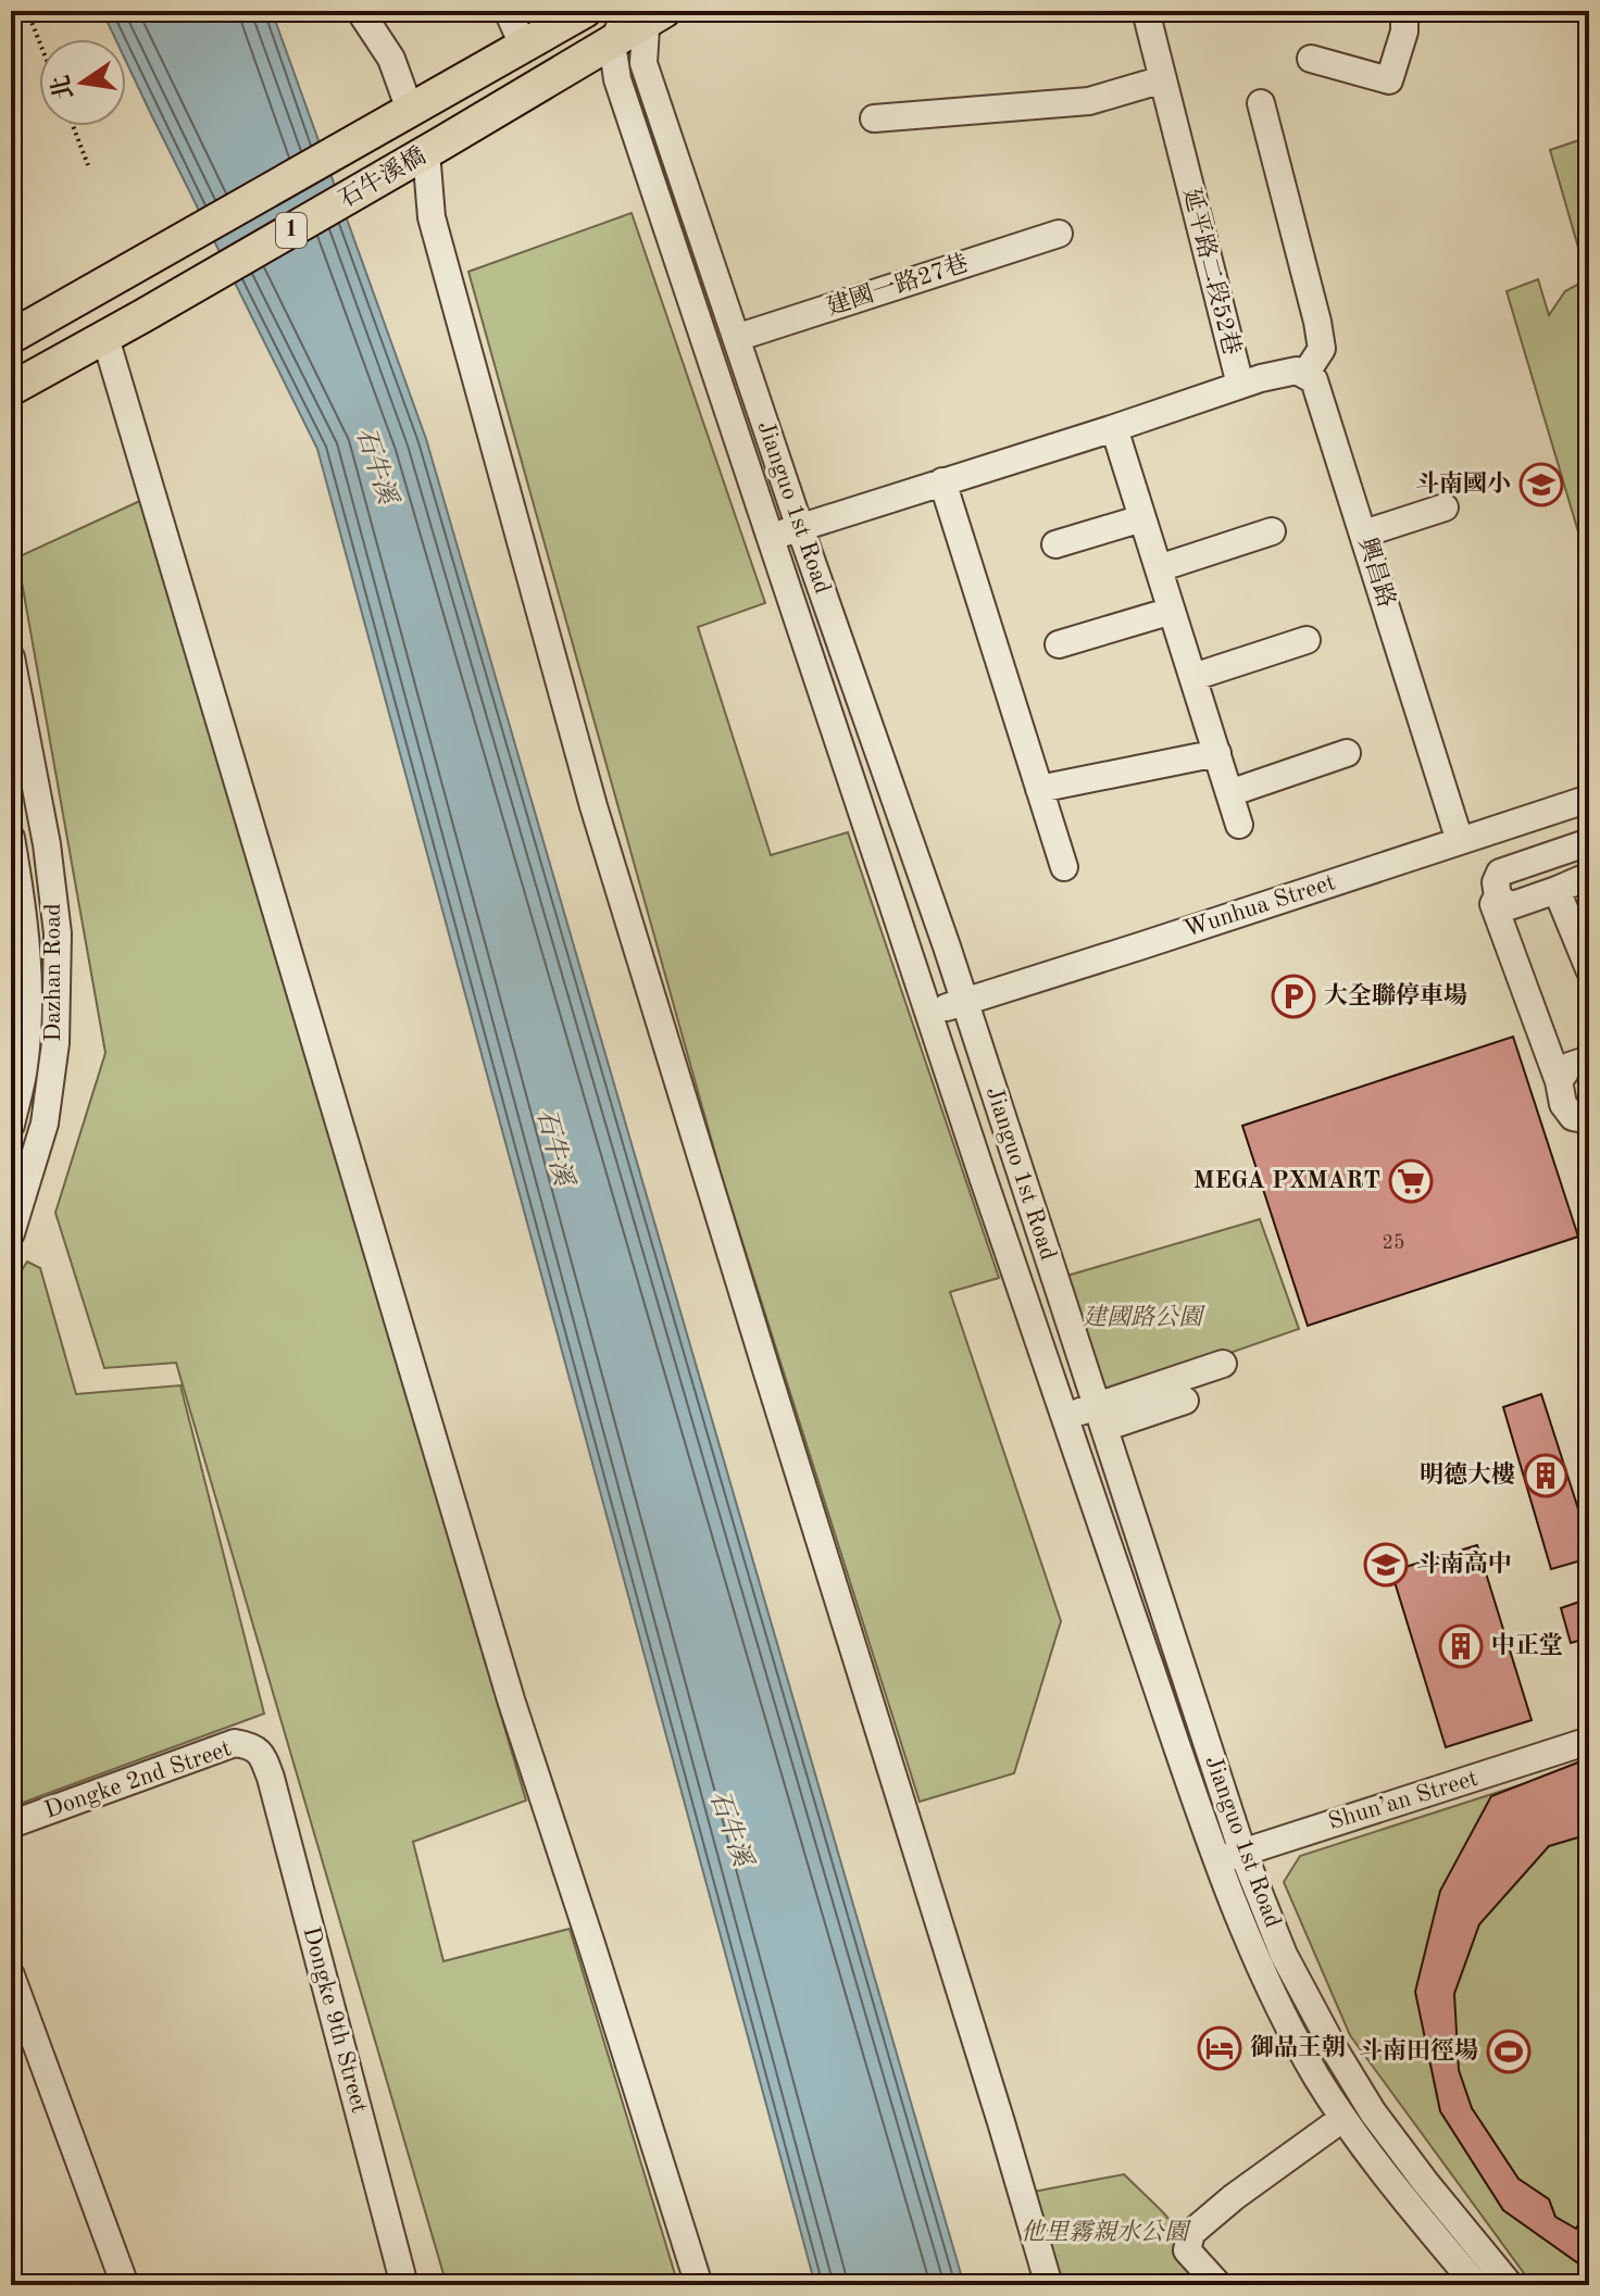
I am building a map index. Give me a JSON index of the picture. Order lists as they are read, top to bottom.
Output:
{
  "streets": {
    "main road": ["石牛溪橋", "1"],
    "street": [
      "延平路二段52巷",
      "建國一路27巷",
      "Jianguo 1st Road",
      "興昌路",
      "Wunhua Street",
      "Dazhan Road",
      "Dongke 2nd Street",
      "Shun’an Street",
      "Dongke 9th Street"
    ]
  },
  "crossings": [
    ["石牛溪橋", "1"],
    ["1", "Jianguo 1st Road"],
    ["延平路二段52巷", "Jianguo 1st Road"],
    ["建國一路27巷", "Jianguo 1st Road"],
    ["Jianguo 1st Road", "Wunhua Street"],
    ["Jianguo 1st Road", "Shun’an Street"],
    ["興昌路", "Wunhua Street"],
    ["Dongke 2nd Street", "Dongke 9th Street"]
  ],
  "water": ["石牛溪"],
  "parks": ["建國路公園", "他里霧親水公園"],
  "places": {
    "school or university": ["斗南國小", "斗南高中"],
    "parking": ["大全聯停車場"],
    "supermarket": ["MEGA PXMART"],
    "building": ["明德大樓", "中正堂"],
    "hotel": ["御品王朝"],
    "sports": ["斗南田徑場"]
  },
  "house_numbers": ["25"],
  "north": "left"
}
